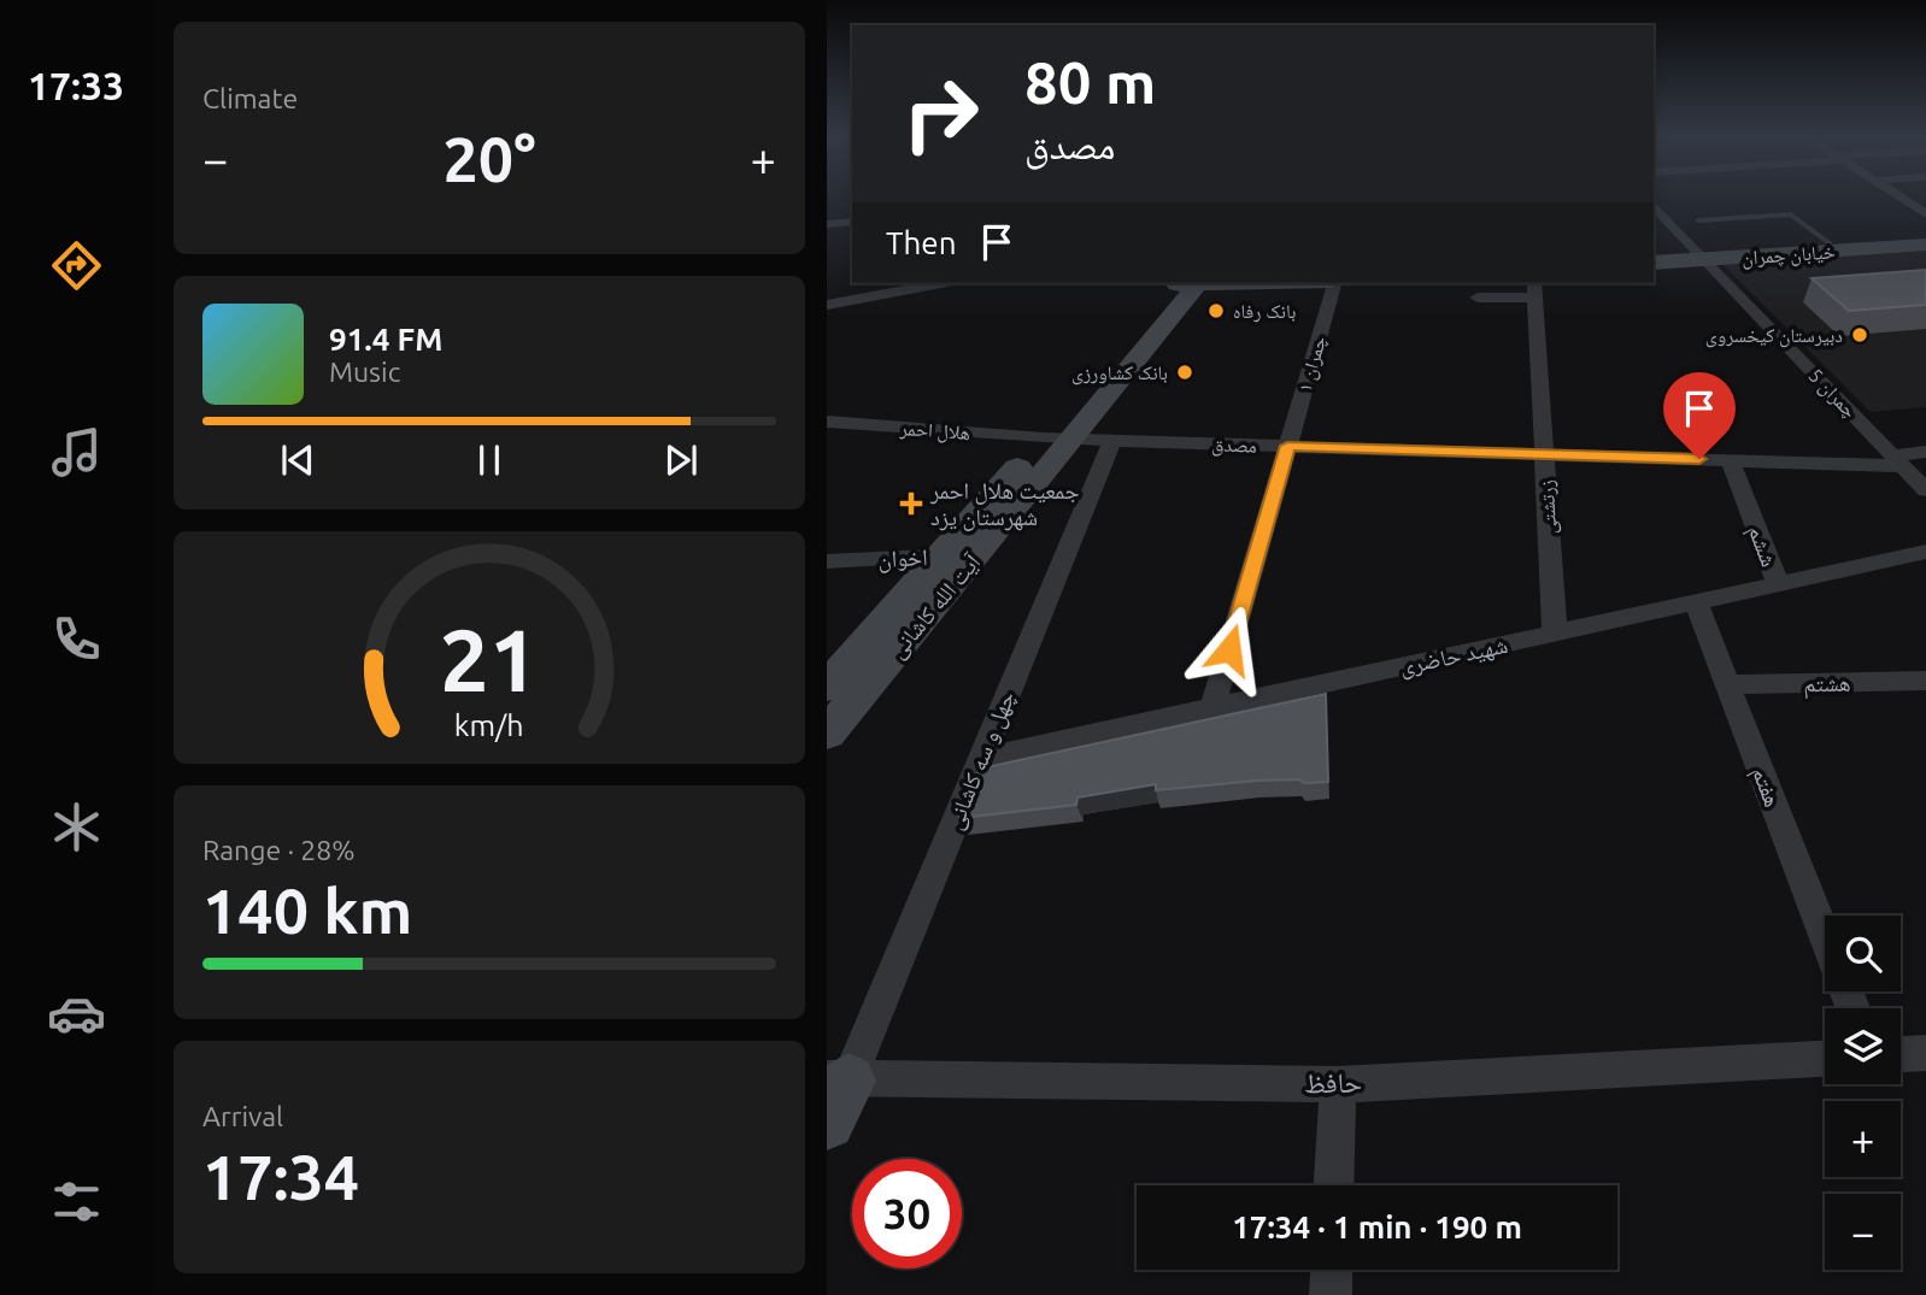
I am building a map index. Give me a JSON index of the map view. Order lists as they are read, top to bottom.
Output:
{
  "streets": {
    "main road": ["خیابان چمران", "آیت الله کاشانی"],
    "street": [
      "چمران ۱",
      "چمران 5",
      "هلال احمر",
      "مصدق",
      "زرتشتی",
      "ششم",
      "اخوان",
      "شهید حاضری",
      "هشتم",
      "چهل و سه کاشانی",
      "هفتم",
      "حافظ"
    ]
  },
  "crossings": [
    ["خیابان چمران", "چمران 5"],
    ["چمران ۱", "مصدق"],
    ["چمران ۱", "شهید حاضری"],
    ["چمران 5", "مصدق"],
    ["هلال احمر", "مصدق"],
    ["هلال احمر", "آیت الله کاشانی"],
    ["مصدق", "زرتشتی"],
    ["مصدق", "ششم"],
    ["مصدق", "آیت الله کاشانی"],
    ["مصدق", "چهل و سه کاشانی"],
    ["زرتشتی", "شهید حاضری"],
    ["ششم", "شهید حاضری"],
    ["اخوان", "آیت الله کاشانی"],
    ["شهید حاضری", "چهل و سه کاشانی"],
    ["شهید حاضری", "هفتم"],
    ["هشتم", "هفتم"],
    ["چهل و سه کاشانی", "حافظ"]
  ],
  "places": {
    "other": ["بانک رفاه", "دبیرستان کیخسروی", "بانک کشاورزی"],
    "health": ["جمعیت هلال احمر شهرستان یزد"]
  },
  "page": {
    "tabs": "17:33",
    "tile": [
      "Climate",
      ["Range · 28%", "140 km"],
      ["Arrival", "17:34"]
    ],
    "turn": ["80 m", "مصدق"],
    "heat": ["−", "20°", "+"],
    "then": "Then",
    "song": ["91.4 FM", "Music"],
    "map_buttons": ["+", "−"],
    "limit": "30",
    "trip": "17:34 · 1 min · 190 m",
    "gauge": ["21", "km/h"]
  }
}
